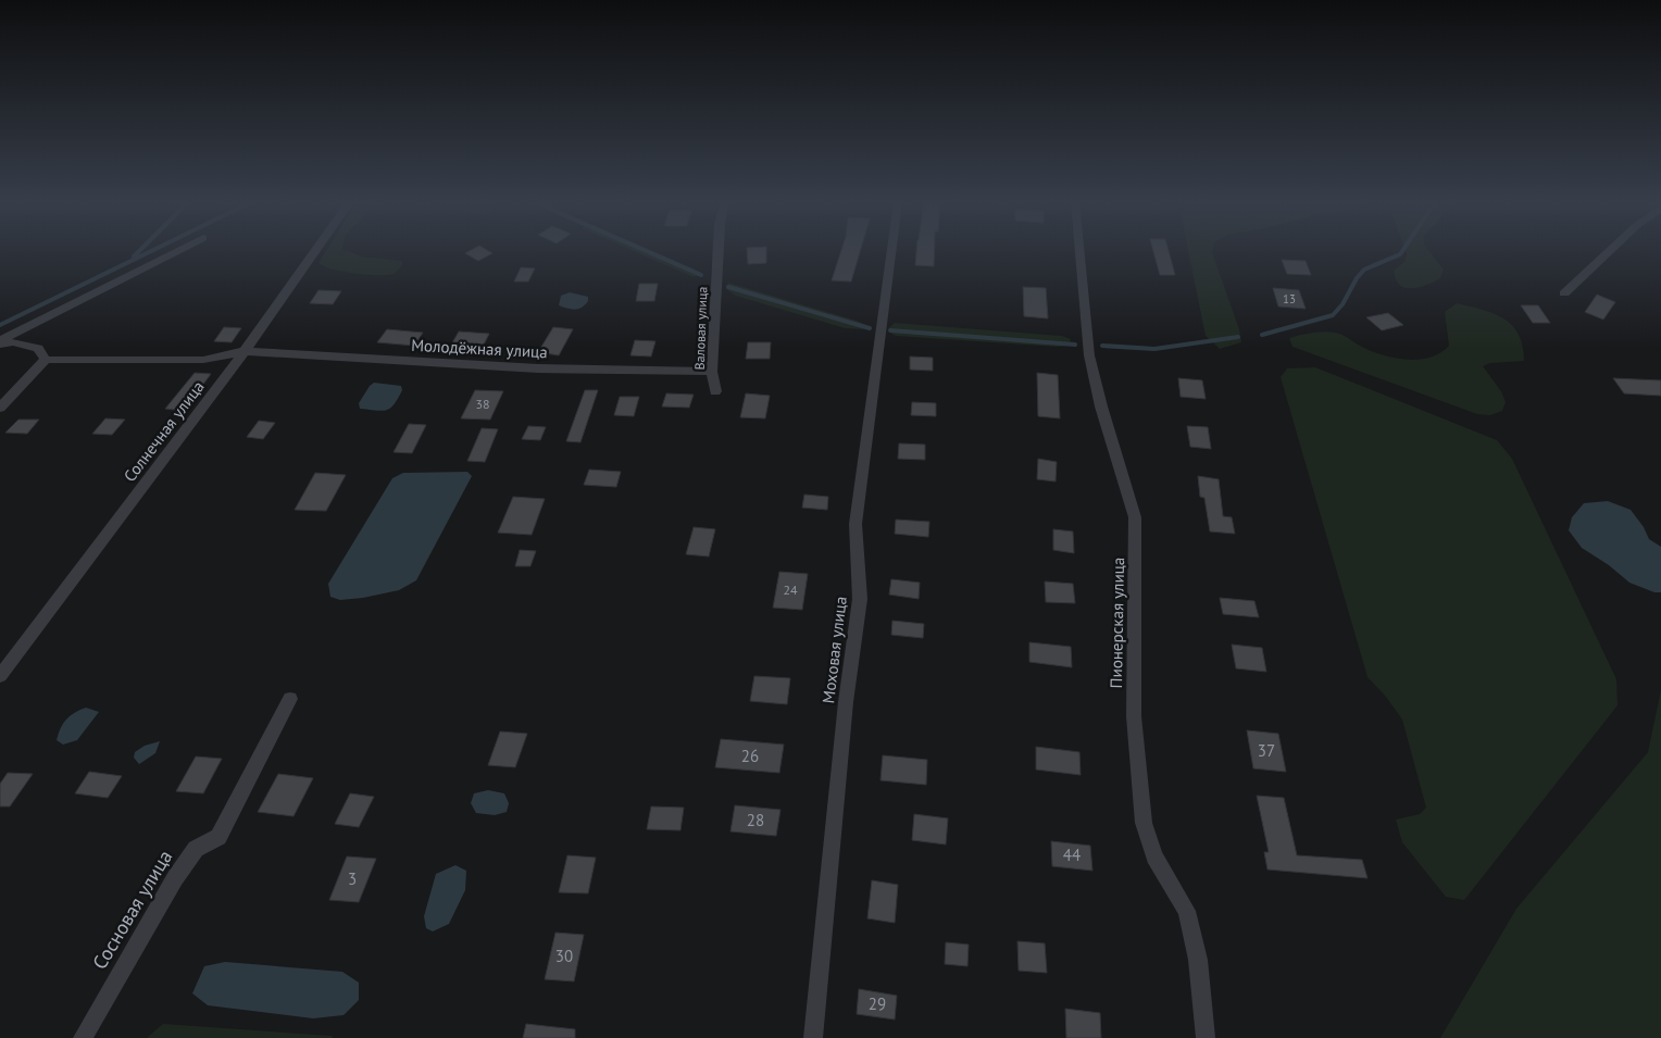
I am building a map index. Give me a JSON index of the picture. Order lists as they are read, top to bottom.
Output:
{
  "streets": {
    "street": [
      "Валовая улица",
      "Молодёжная улица",
      "Солнечная улица",
      "Пионерская улица",
      "Моховая улица",
      "Сосновая улица"
    ]
  },
  "crossings": [
    ["Валовая улица", "Молодёжная улица"],
    ["Молодёжная улица", "Солнечная улица"]
  ],
  "house_numbers": [
    "13",
    "38",
    "24",
    "37",
    "26",
    "28",
    "44",
    "3",
    "30",
    "29"
  ]
}
